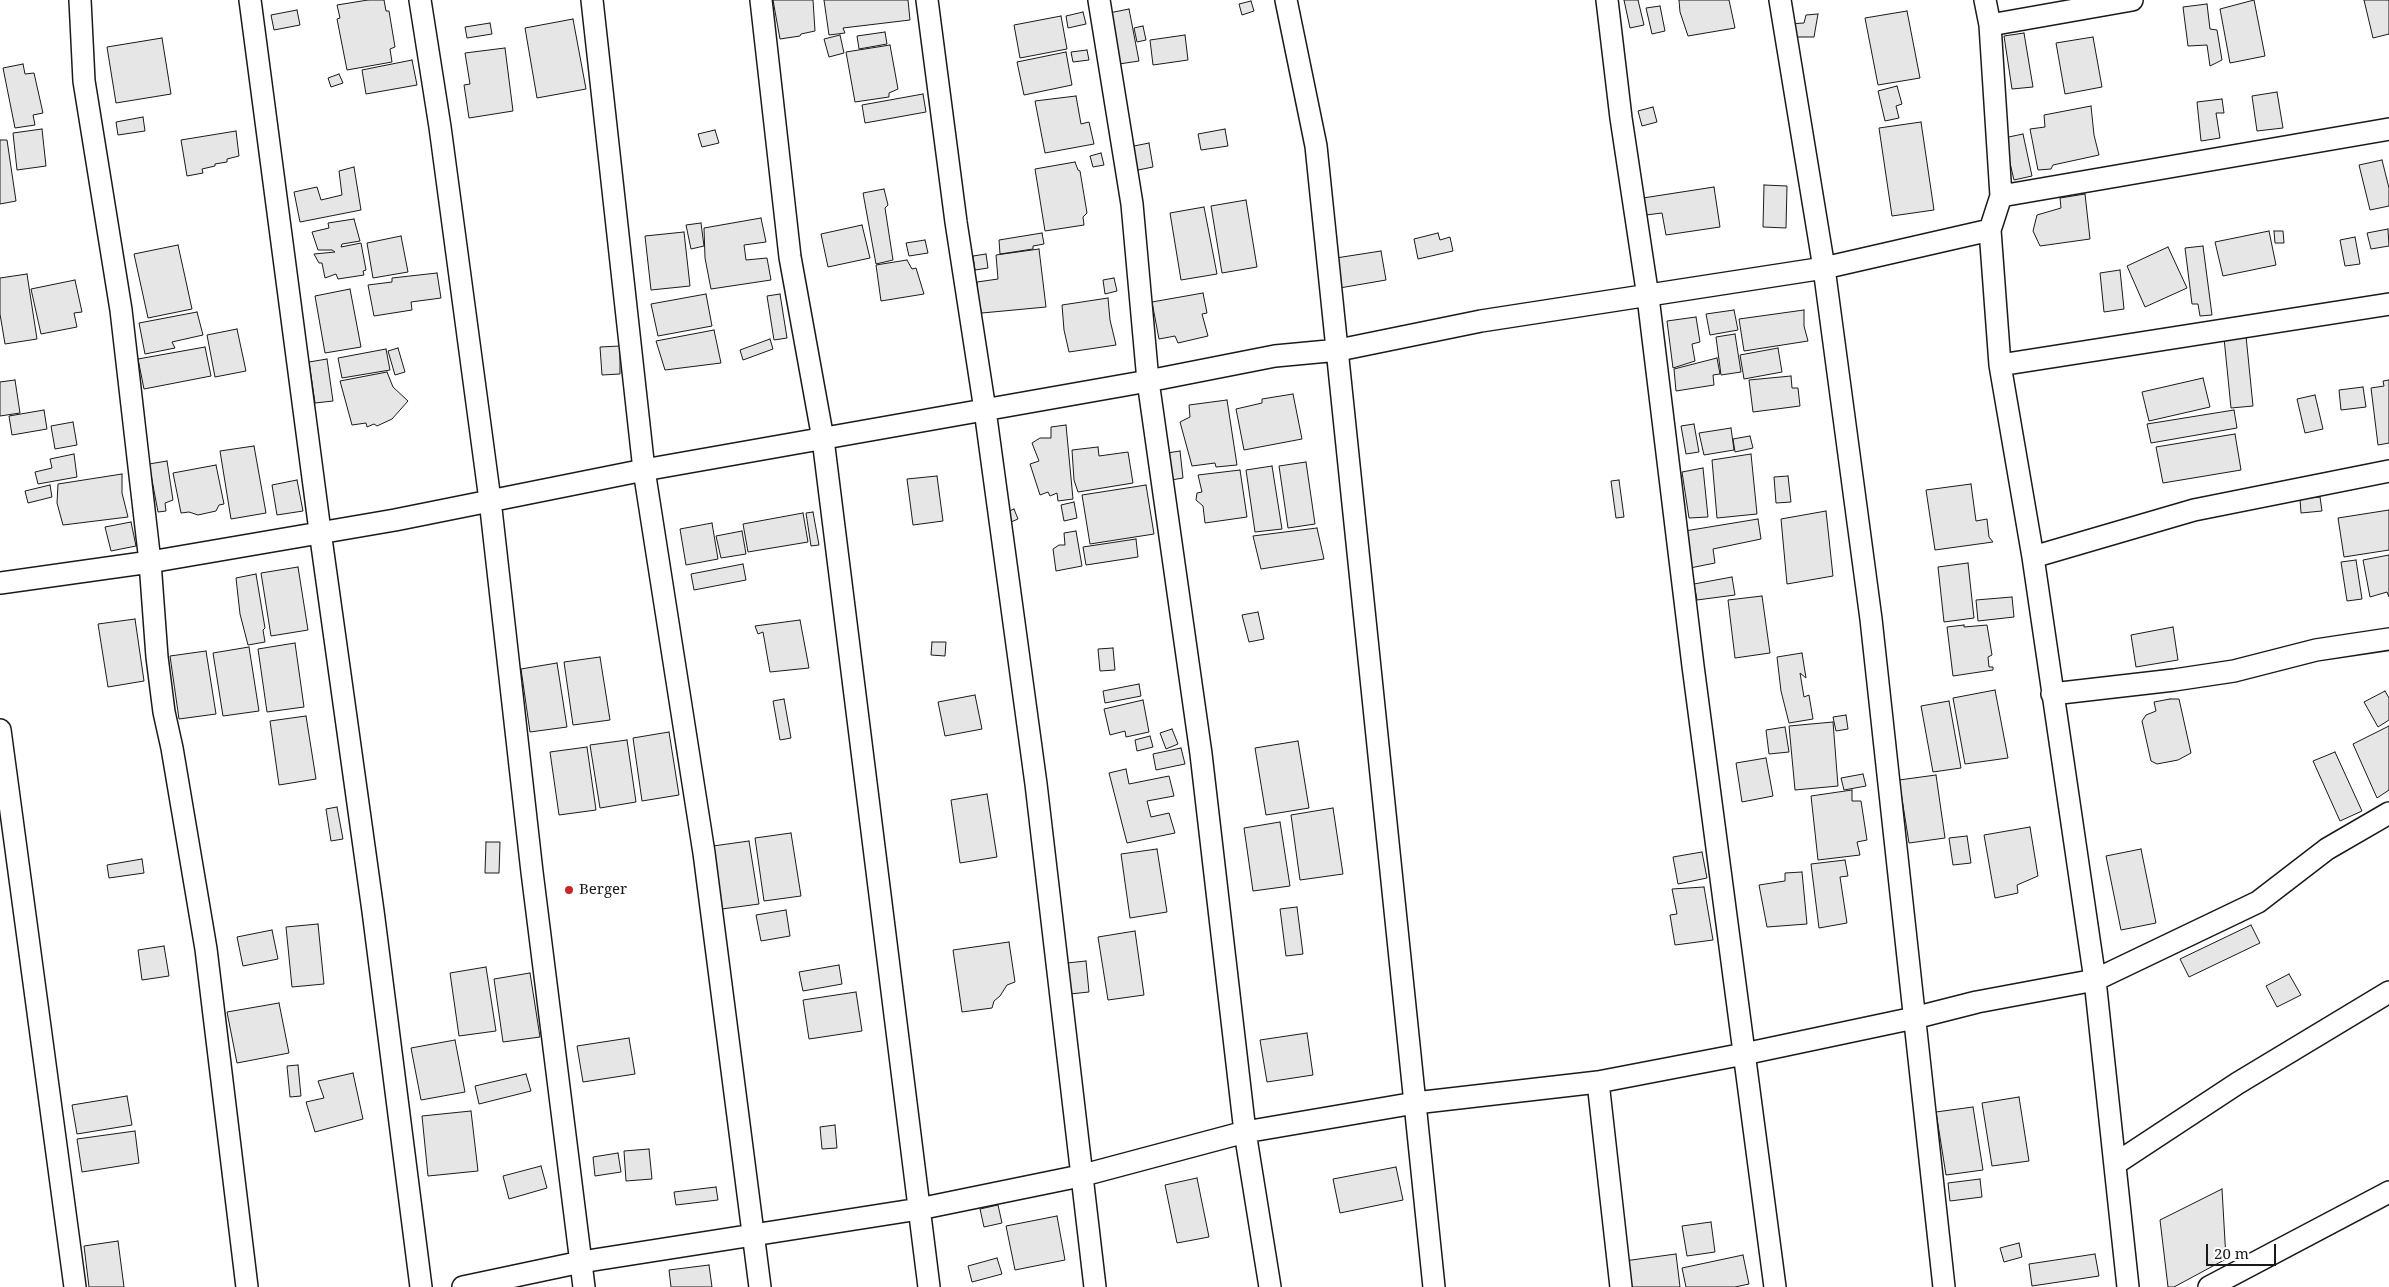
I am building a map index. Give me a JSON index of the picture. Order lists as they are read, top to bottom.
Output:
{
  "places": ["Berger"],
  "scale_bar": "20 m"
}
